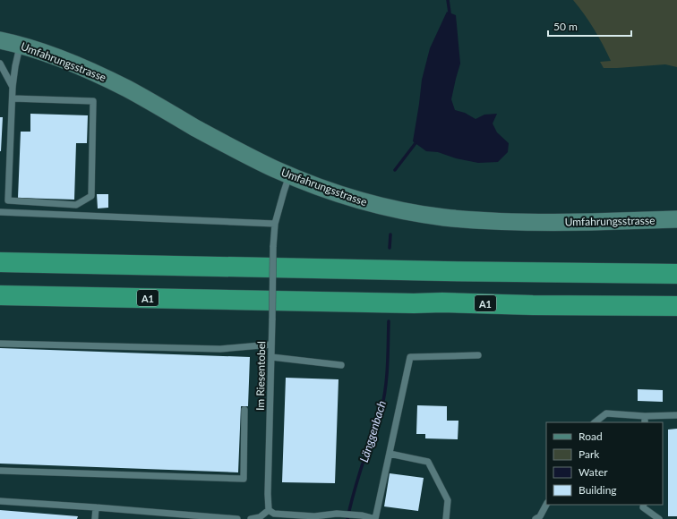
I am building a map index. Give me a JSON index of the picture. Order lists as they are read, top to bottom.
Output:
{
  "streets": {
    "highway": ["A1"],
    "main road": ["Umfahrungsstrasse"],
    "lane": ["Im Riesentobel"]
  },
  "crossings": [
    ["Umfahrungsstrasse", "Im Riesentobel"]
  ],
  "water": ["Länggenbach"],
  "legend": [
    "Road",
    "Park",
    "Water",
    "Building"
  ],
  "scale_bar": "50 m"
}
